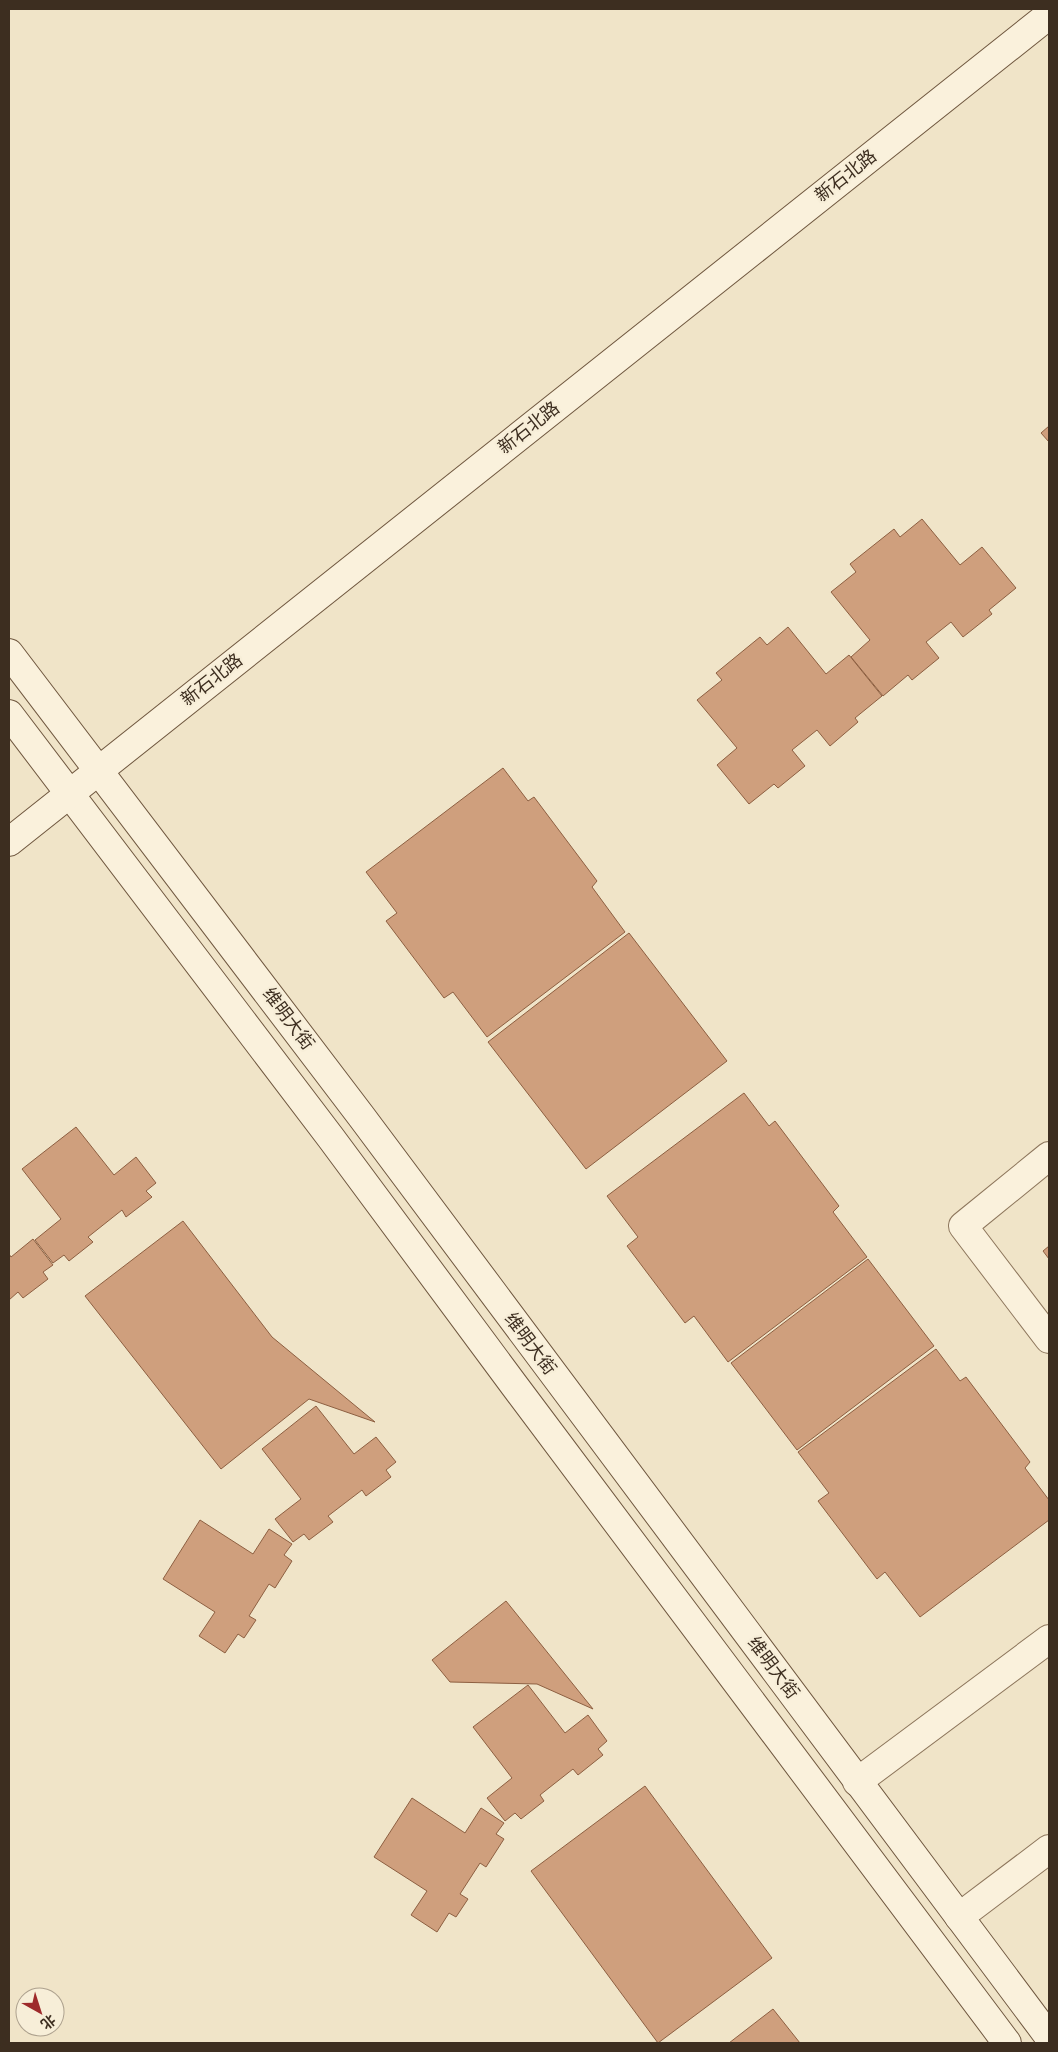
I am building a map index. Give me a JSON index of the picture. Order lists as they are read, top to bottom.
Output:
{
  "streets": {
    "main road": ["新石北路", "维明大街"]
  },
  "crossings": [
    ["新石北路", "维明大街"]
  ],
  "north": "bottom right"
}
